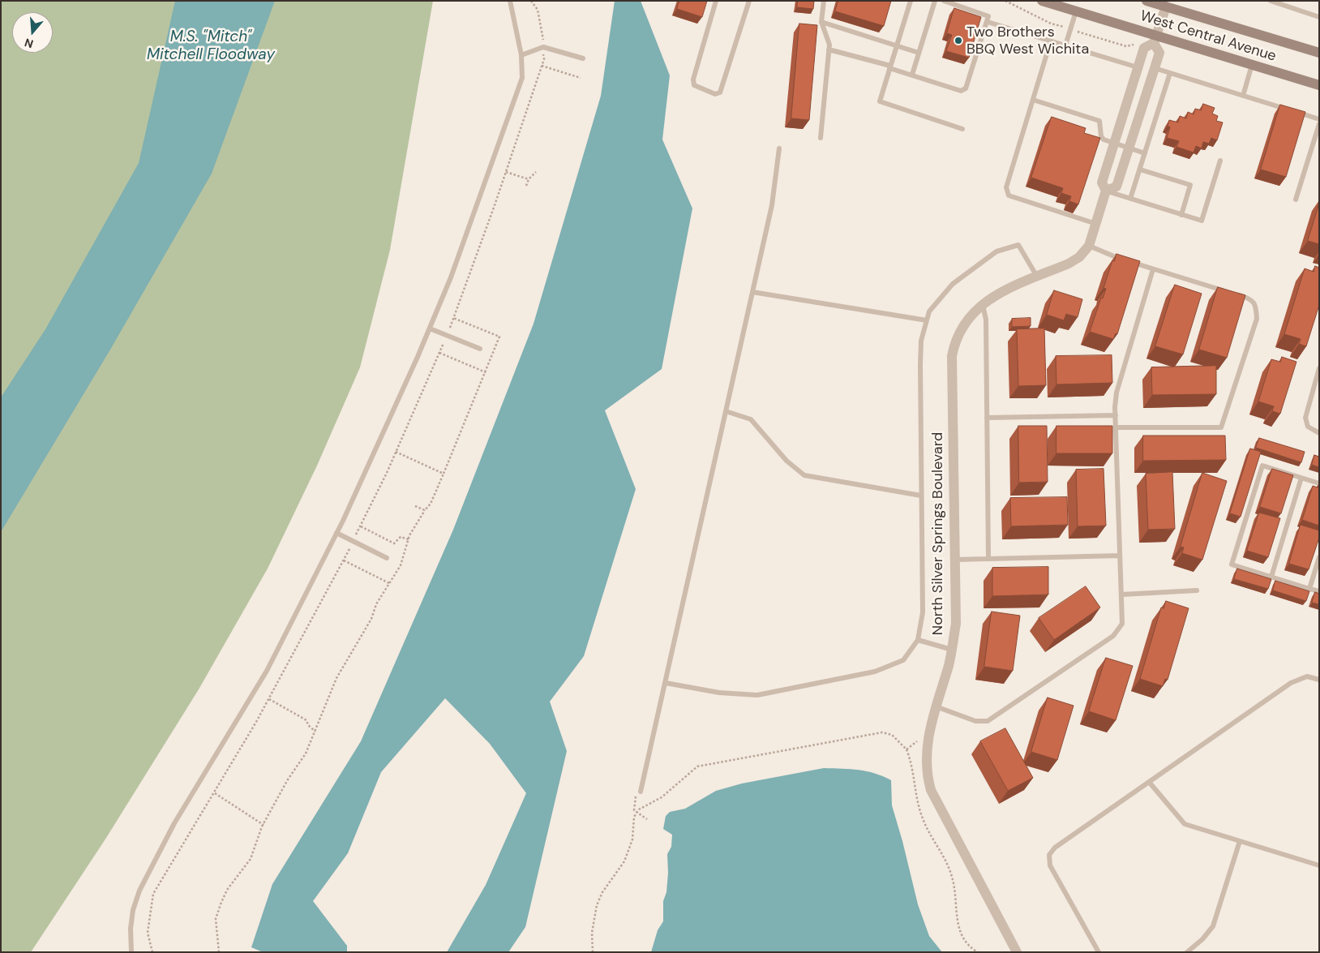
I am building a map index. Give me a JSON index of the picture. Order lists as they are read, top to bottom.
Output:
{
  "streets": {
    "main road": ["West Central Avenue"],
    "street": ["North Silver Springs Boulevard"]
  },
  "crossings": [
    ["West Central Avenue", "North Silver Springs Boulevard"]
  ],
  "water": ["M.S. \"Mitch\" Mitchell Floodway"],
  "places": ["Two Brothers BBQ West Wichita"],
  "north": "bottom"
}
